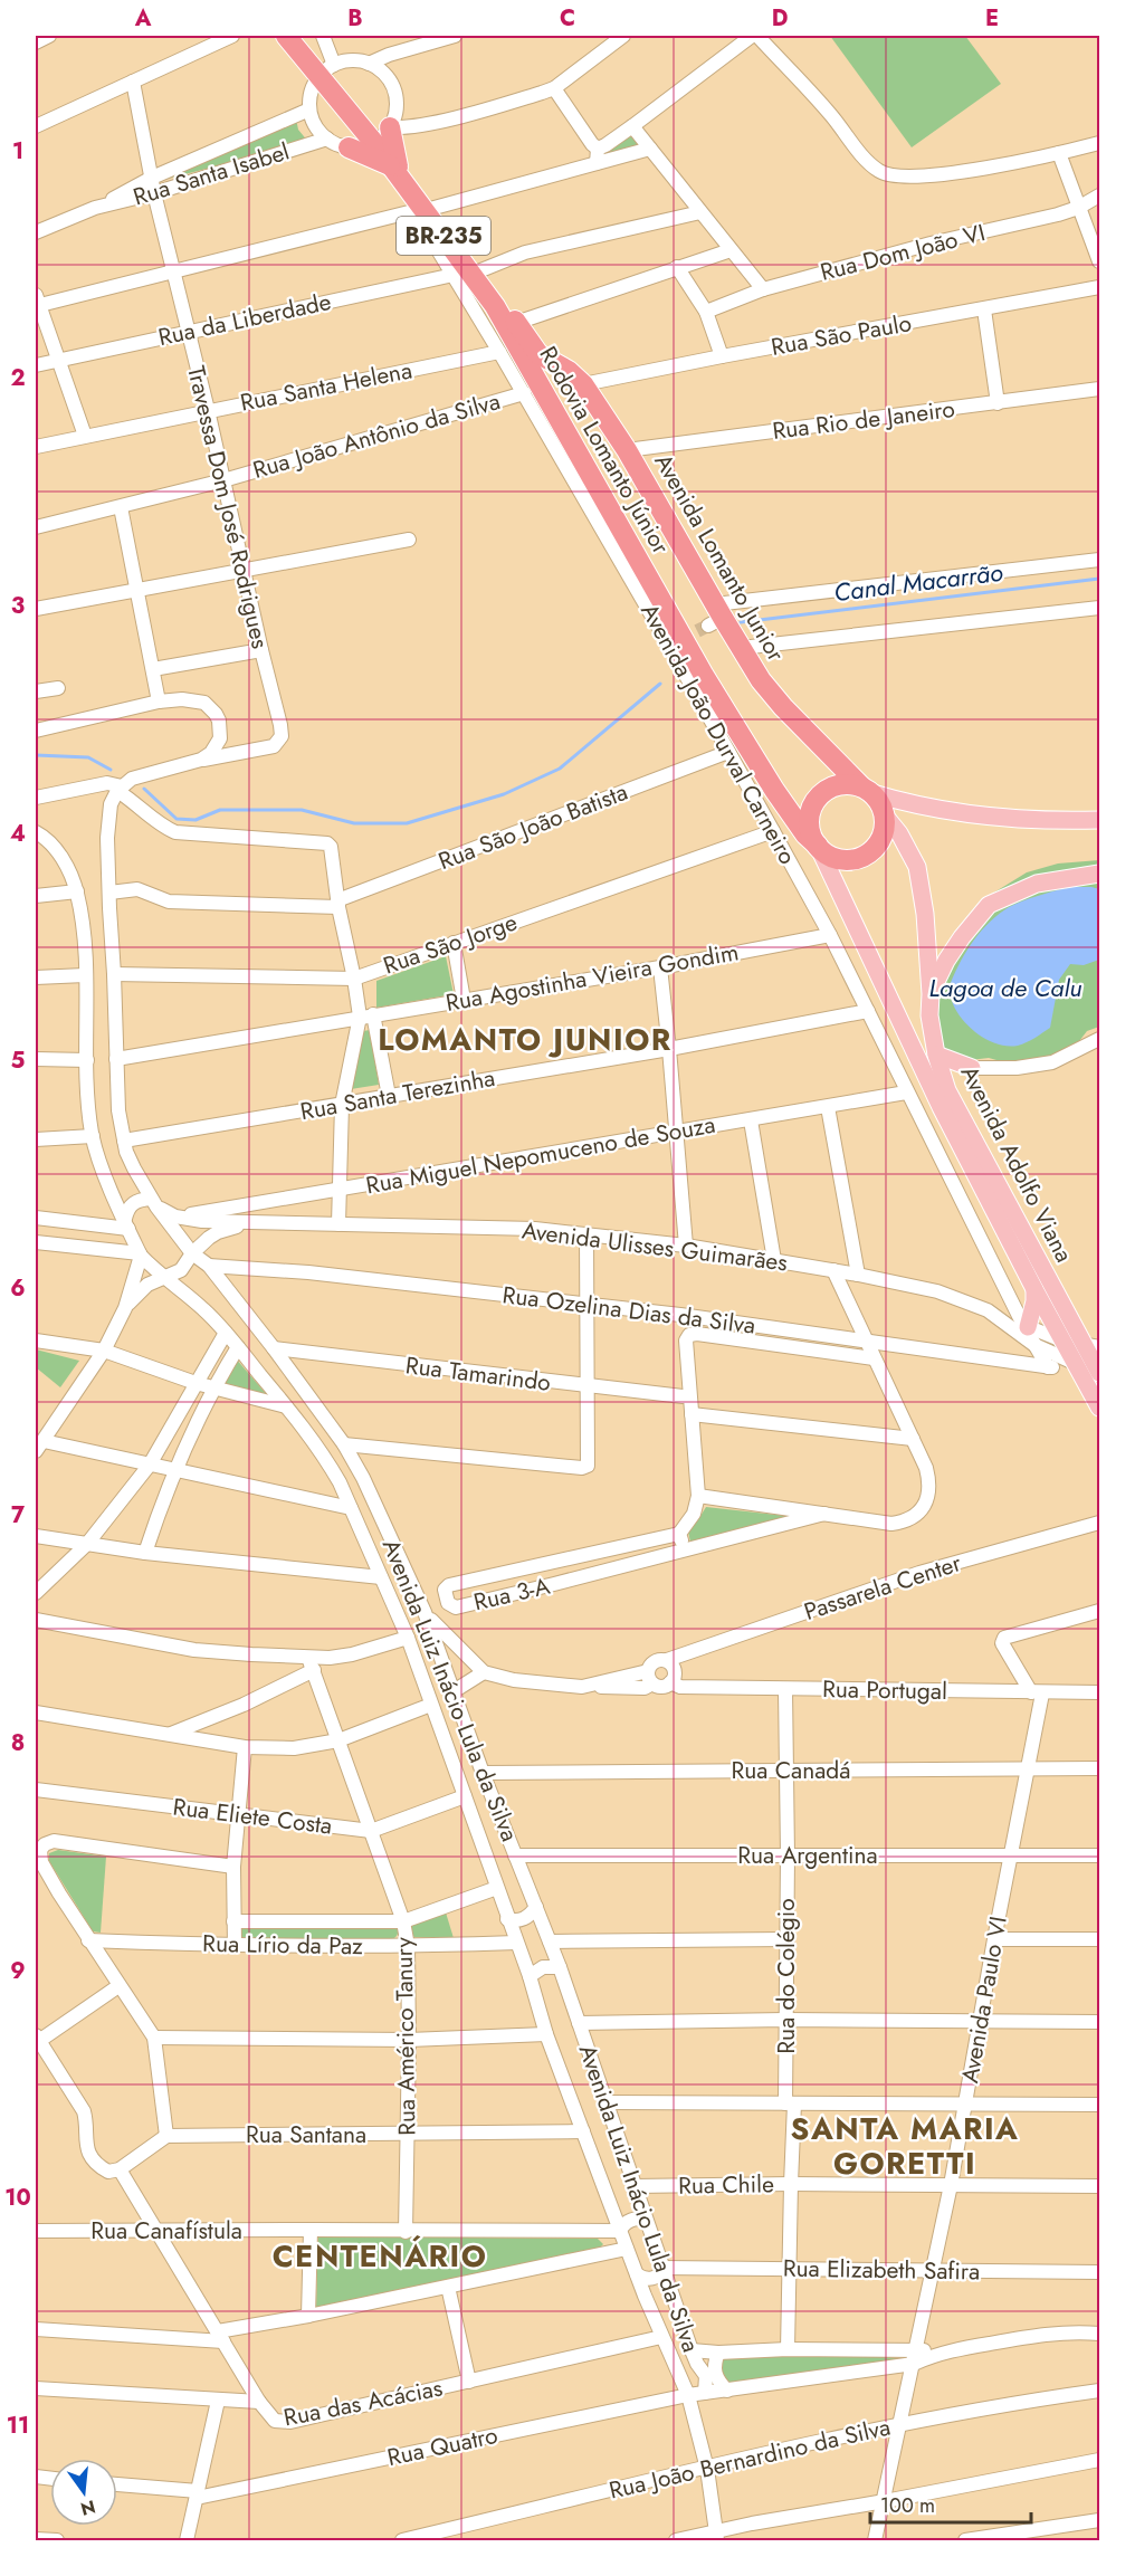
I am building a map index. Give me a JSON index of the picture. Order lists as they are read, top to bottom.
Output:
{
  "streets": {
    "highway": ["BR-235", "Rodovia Lomanto Júnior", "Avenida Lomanto Junior"],
    "main road": ["Avenida Adolfo Viana"],
    "street": [
      "Rua Santa Isabel",
      "Rua Dom João VI",
      "Rua da Liberdade",
      "Rua São Paulo",
      "Rua Santa Helena",
      "Rua Rio de Janeiro",
      "Rua João Antônio da Silva",
      "Travessa Dom José Rodrigues",
      "Avenida João Durval Carneiro",
      "Rua São João Batista",
      "Rua São Jorge",
      "Rua Agostinha Vieira Gondim",
      "Rua Santa Terezinha",
      "Rua Miguel Nepomuceno de Souza",
      "Avenida Ulisses Guimarães",
      "Rua Ozelina Dias da Silva",
      "Rua Tamarindo",
      "Passarela Center",
      "Rua 3-A",
      "Avenida Luiz Inácio Lula da Silva",
      "Rua Portugal",
      "Rua Canadá",
      "Rua Eliete Costa",
      "Rua Argentina",
      "Rua Lírio da Paz",
      "Rua do Colégio",
      "Avenida Paulo VI",
      "Rua Américo Tanury",
      "Rua Santana",
      "Rua Chile",
      "Rua Canafístula",
      "Rua Elizabeth Safira",
      "Rua das Acácias",
      "Rua Quatro",
      "Rua João Bernardino da Silva"
    ]
  },
  "crossings": [
    ["Rua Santa Isabel", "Travessa Dom José Rodrigues"],
    ["Rua da Liberdade", "Travessa Dom José Rodrigues"],
    ["Rua da Liberdade", "Avenida João Durval Carneiro"],
    ["Rua São Paulo", "Avenida Lomanto Junior"],
    ["Rua Santa Helena", "Travessa Dom José Rodrigues"],
    ["Rua Santa Helena", "Avenida João Durval Carneiro"],
    ["Rua Rio de Janeiro", "Avenida Lomanto Junior"],
    ["Rua João Antônio da Silva", "Travessa Dom José Rodrigues"],
    ["Rua João Antônio da Silva", "Avenida João Durval Carneiro"],
    ["Rodovia Lomanto Júnior", "Avenida Lomanto Junior"],
    ["Rodovia Lomanto Júnior", "Avenida João Durval Carneiro"],
    ["Rodovia Lomanto Júnior", "Avenida Adolfo Viana"],
    ["Avenida Lomanto Junior", "Avenida Adolfo Viana"],
    ["Avenida João Durval Carneiro", "Rua São João Batista"],
    ["Avenida João Durval Carneiro", "Rua São Jorge"],
    ["Avenida João Durval Carneiro", "Rua Agostinha Vieira Gondim"],
    ["Avenida João Durval Carneiro", "Rua Santa Terezinha"],
    ["Avenida João Durval Carneiro", "Rua Miguel Nepomuceno de Souza"],
    ["Avenida João Durval Carneiro", "Avenida Ulisses Guimarães"],
    ["Avenida João Durval Carneiro", "Rua Ozelina Dias da Silva"],
    ["Rua São João Batista", "Avenida Luiz Inácio Lula da Silva"],
    ["Rua São Jorge", "Avenida Luiz Inácio Lula da Silva"],
    ["Rua Agostinha Vieira Gondim", "Avenida Luiz Inácio Lula da Silva"],
    ["Rua Santa Terezinha", "Avenida Luiz Inácio Lula da Silva"],
    ["Avenida Adolfo Viana", "Rua Ozelina Dias da Silva"],
    ["Rua Ozelina Dias da Silva", "Avenida Luiz Inácio Lula da Silva"],
    ["Rua Tamarindo", "Avenida Luiz Inácio Lula da Silva"],
    ["Passarela Center", "Rua Portugal"],
    ["Avenida Luiz Inácio Lula da Silva", "Rua Canadá"],
    ["Avenida Luiz Inácio Lula da Silva", "Rua Eliete Costa"],
    ["Avenida Luiz Inácio Lula da Silva", "Rua Argentina"],
    ["Avenida Luiz Inácio Lula da Silva", "Rua Lírio da Paz"],
    ["Avenida Luiz Inácio Lula da Silva", "Rua Santana"],
    ["Avenida Luiz Inácio Lula da Silva", "Rua Chile"],
    ["Avenida Luiz Inácio Lula da Silva", "Rua Canafístula"],
    ["Avenida Luiz Inácio Lula da Silva", "Rua Elizabeth Safira"],
    ["Avenida Luiz Inácio Lula da Silva", "Rua das Acácias"],
    ["Avenida Luiz Inácio Lula da Silva", "Rua Quatro"],
    ["Avenida Luiz Inácio Lula da Silva", "Rua João Bernardino da Silva"],
    ["Rua Portugal", "Rua do Colégio"],
    ["Rua Portugal", "Avenida Paulo VI"],
    ["Rua Canadá", "Rua do Colégio"],
    ["Rua Canadá", "Avenida Paulo VI"],
    ["Rua Eliete Costa", "Rua Américo Tanury"],
    ["Rua Argentina", "Rua do Colégio"],
    ["Rua Argentina", "Avenida Paulo VI"],
    ["Rua Lírio da Paz", "Rua Américo Tanury"],
    ["Rua do Colégio", "Rua Chile"],
    ["Rua do Colégio", "Rua Elizabeth Safira"],
    ["Avenida Paulo VI", "Rua Chile"],
    ["Avenida Paulo VI", "Rua Elizabeth Safira"],
    ["Avenida Paulo VI", "Rua João Bernardino da Silva"],
    ["Rua Américo Tanury", "Rua Santana"],
    ["Rua Américo Tanury", "Rua Canafístula"],
    ["Rua Canafístula", "Rua das Acácias"]
  ],
  "districts": ["LOMANTO JUNIOR", "SANTA MARIA GORETTI", "CENTENÁRIO"],
  "water": ["Canal Macarrão", "Lagoa de Calu"],
  "scale_bar": "100 m",
  "north": "bottom",
  "grid": {
    "columns": [
      "A",
      "B",
      "C",
      "D",
      "E"
    ],
    "rows": [
      "1",
      "2",
      "3",
      "4",
      "5",
      "6",
      "7",
      "8",
      "9",
      "10",
      "11"
    ]
  }
}
